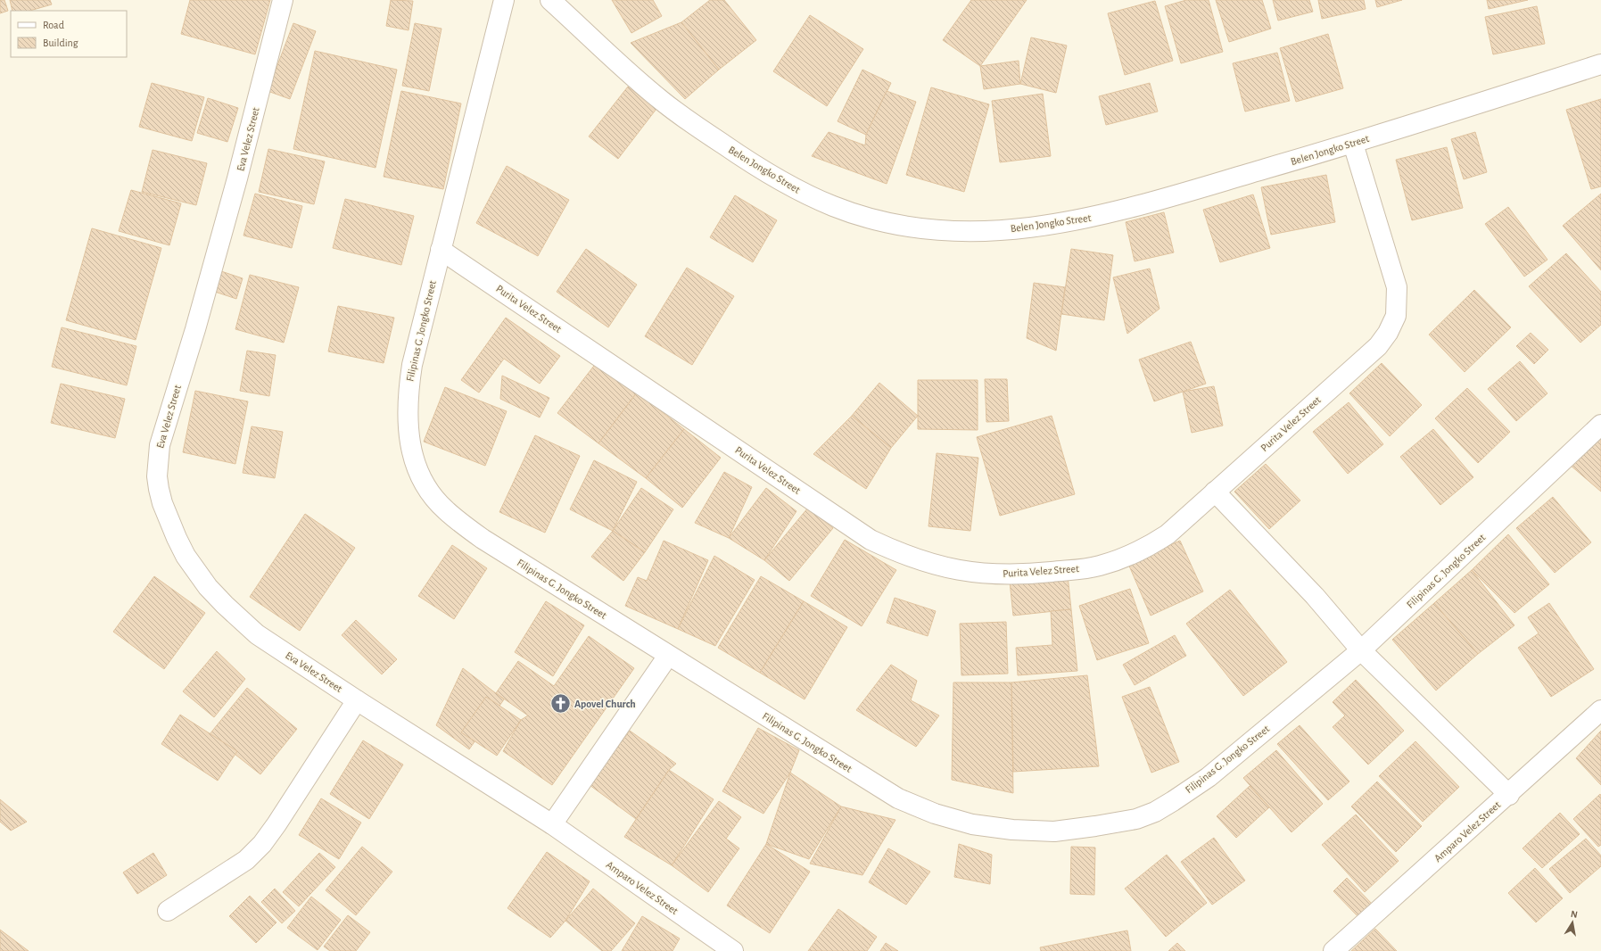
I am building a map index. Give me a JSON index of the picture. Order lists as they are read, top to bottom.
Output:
{
  "streets": {
    "street": [
      "Eva Velez Street",
      "Belen Jongko Street",
      "Purita Velez Street",
      "Filipinas G. Jongko Street",
      "Amparo Velez Street"
    ]
  },
  "crossings": [
    ["Eva Velez Street", "Amparo Velez Street"],
    ["Belen Jongko Street", "Purita Velez Street"],
    ["Purita Velez Street", "Filipinas G. Jongko Street"]
  ],
  "places": {
    "church": ["Apovel Church"]
  },
  "legend": ["Road", "Building"],
  "north": "top"
}
